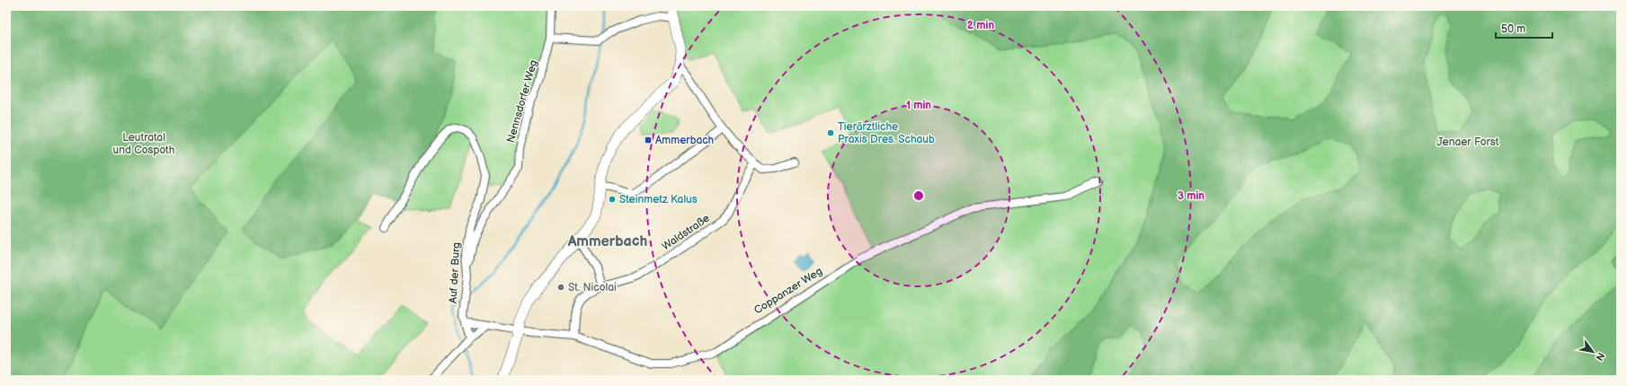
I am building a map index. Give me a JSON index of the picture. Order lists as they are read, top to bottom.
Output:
{
  "streets": {
    "street": [
      "Nennsdorfer Weg",
      "Waldstraße",
      "Auf der Burg",
      "Coppanzer Weg"
    ]
  },
  "crossings": [
    ["Nennsdorfer Weg", "Auf der Burg"],
    ["Waldstraße", "Coppanzer Weg"]
  ],
  "districts": ["Ammerbach"],
  "parks": ["Leutratal und Cospoth", "Jenaer Forst"],
  "places": {
    "other": ["Tierärztliche Praxis Dres. Schaub", "Steinmetz Kalus", "St. Nicolai"],
    "transit": ["Ammerbach"]
  },
  "scale_bar": "50 m",
  "north": "bottom right",
  "rings": ["2 min", "1 min", "3 min"]
}
